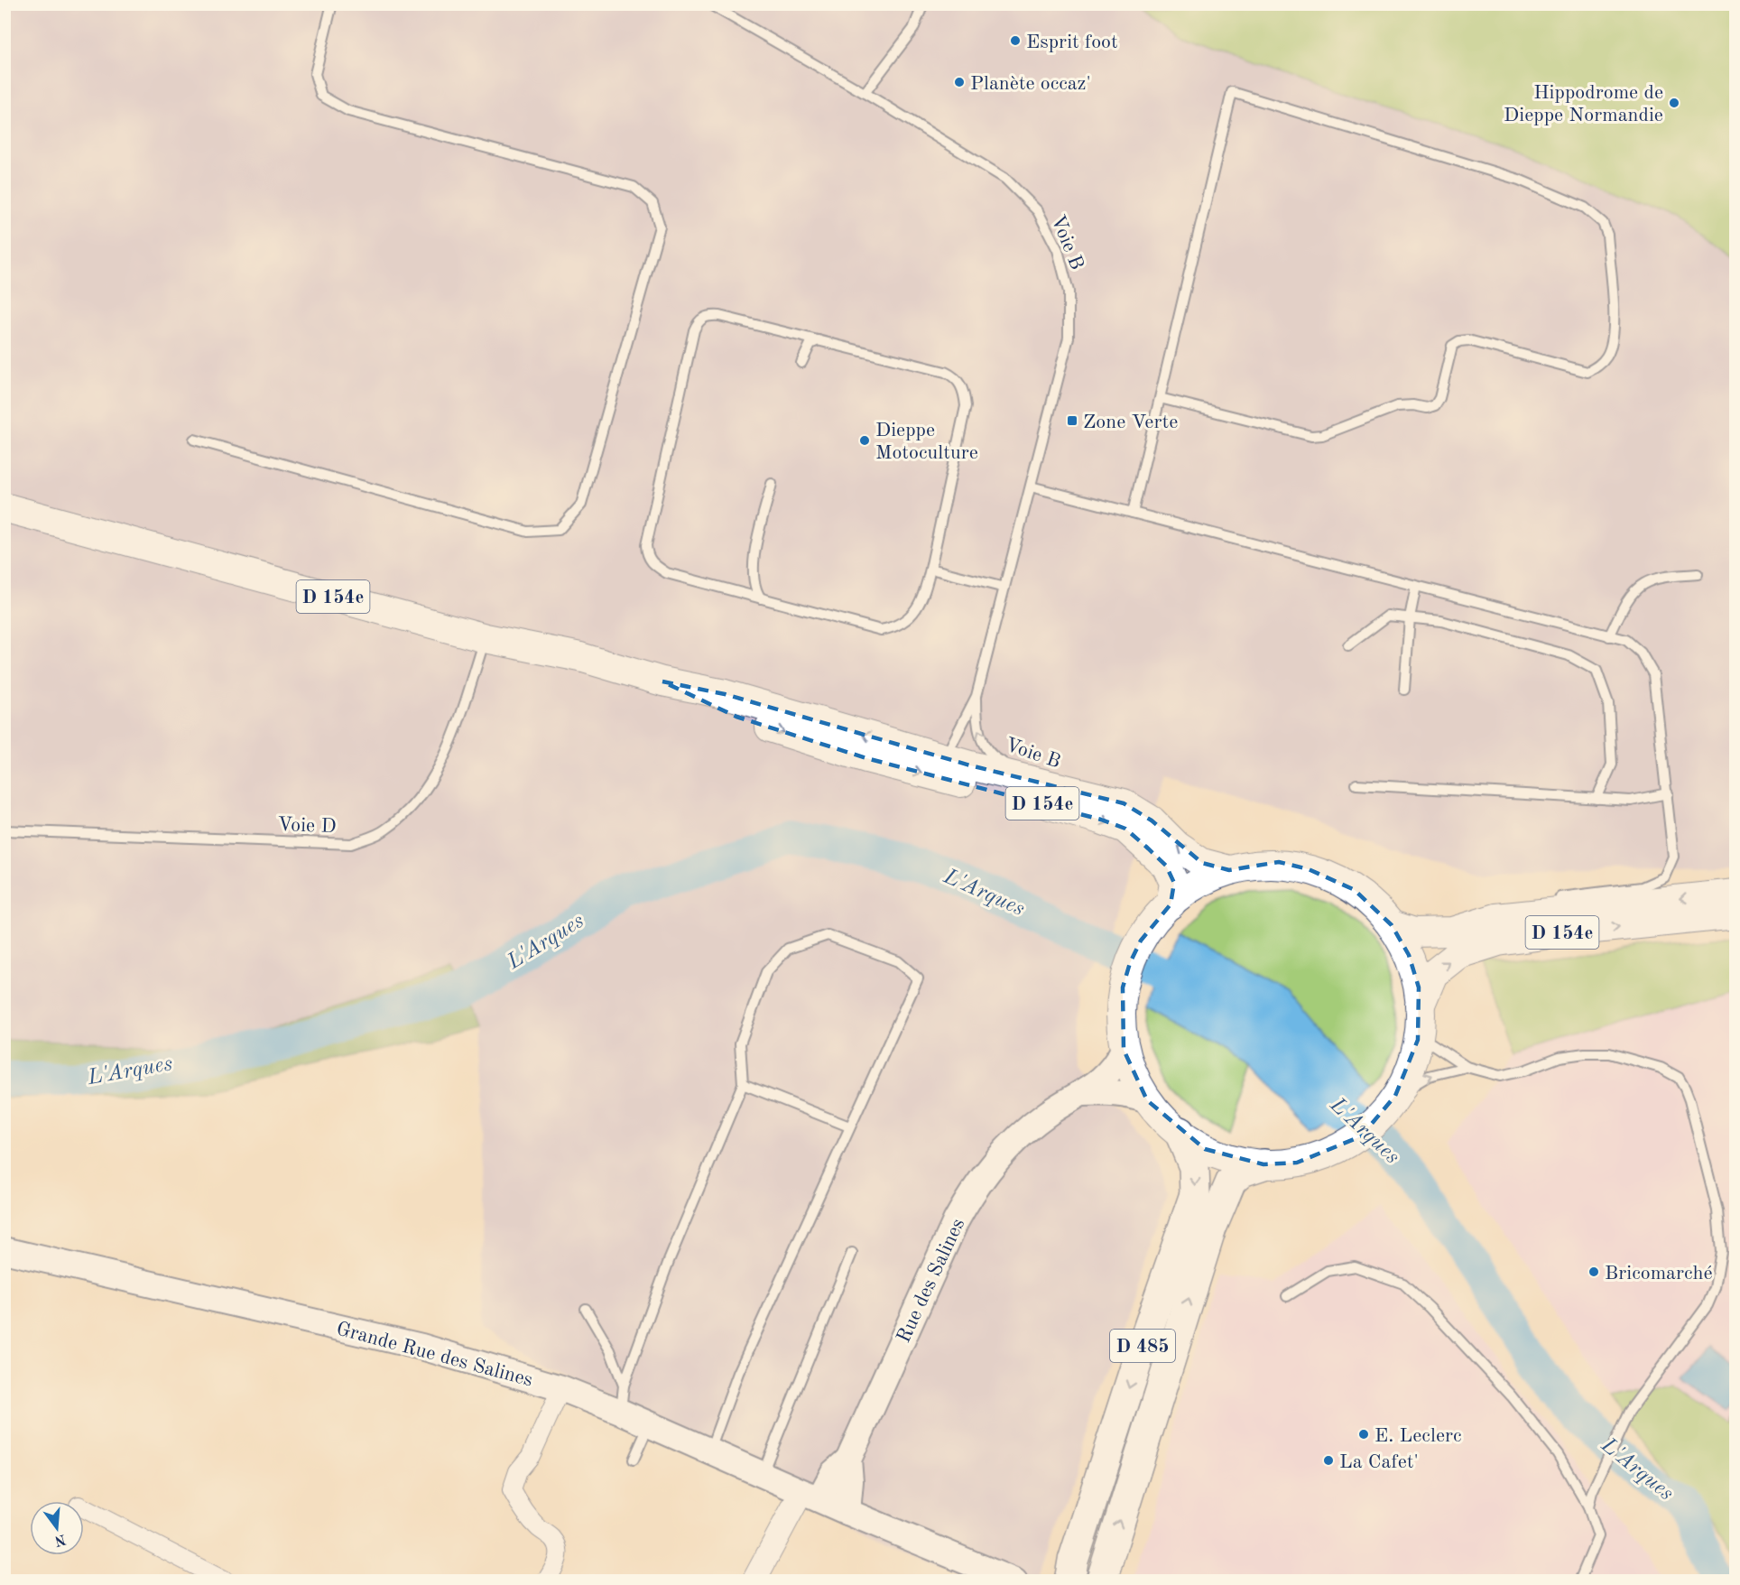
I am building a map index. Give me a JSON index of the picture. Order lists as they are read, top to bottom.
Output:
{
  "streets": {
    "highway": ["D 485"],
    "main road": ["D 154e", "Rue des Salines", "Grande Rue des Salines"],
    "lane": ["Voie B", "Voie D"]
  },
  "crossings": [
    ["Voie B", "D 154e"],
    ["D 154e", "Voie D"],
    ["Rue des Salines", "Grande Rue des Salines"]
  ],
  "water": ["L'Arques"],
  "places": {
    "other": [
      "Esprit foot",
      "Planète occaz'",
      "Hippodrome de Dieppe Normandie",
      "Dieppe Motoculture",
      "Bricomarché",
      "E. Leclerc",
      "La Cafet'"
    ],
    "transit": ["Zone Verte"]
  },
  "north": "bottom"
}
